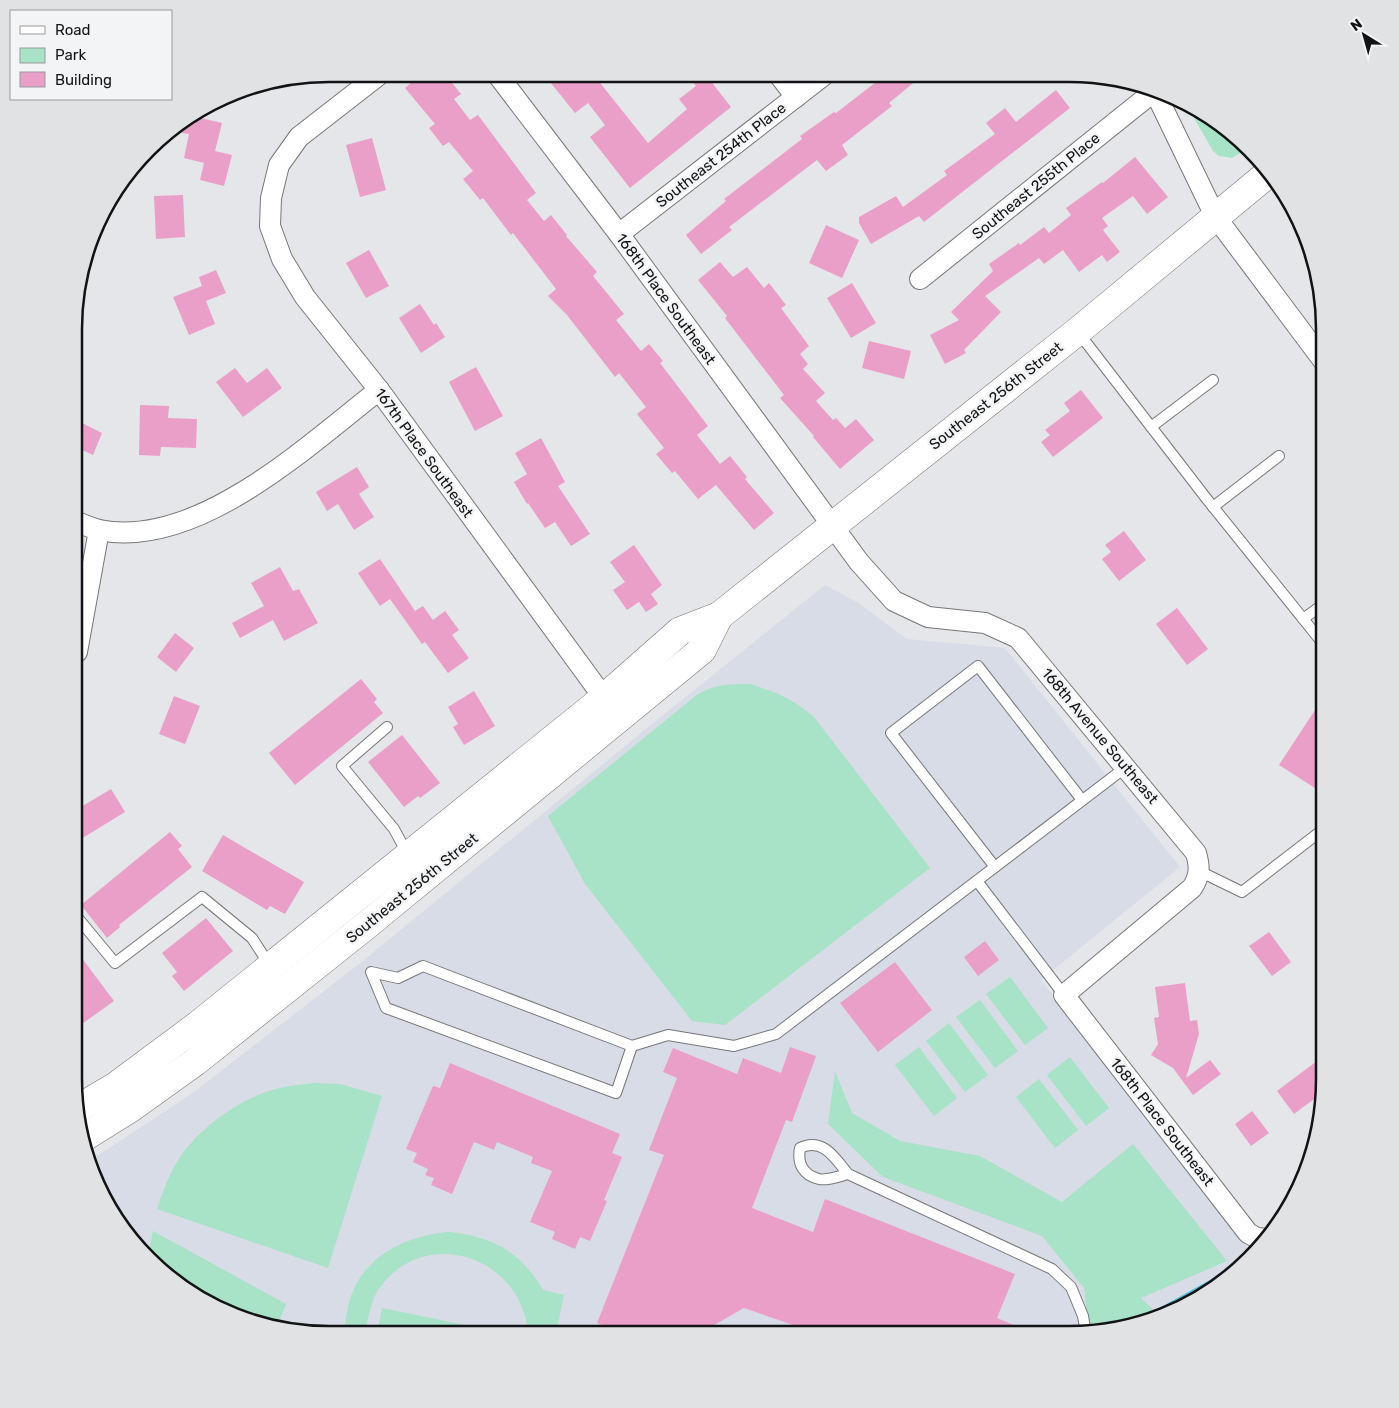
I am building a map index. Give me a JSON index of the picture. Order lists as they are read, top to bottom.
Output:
{
  "streets": {
    "main road": ["Southeast 256th Street"],
    "street": [
      "Southeast 254th Place",
      "Southeast 255th Place",
      "168th Place Southeast",
      "167th Place Southeast",
      "168th Avenue Southeast"
    ]
  },
  "crossings": [
    ["Southeast 254th Place", "168th Place Southeast"],
    ["168th Place Southeast", "Southeast 256th Street"],
    ["168th Place Southeast", "168th Avenue Southeast"],
    ["Southeast 256th Street", "167th Place Southeast"],
    ["Southeast 256th Street", "168th Avenue Southeast"]
  ],
  "legend": ["Road", "Park", "Building"],
  "north": "top left"
}
